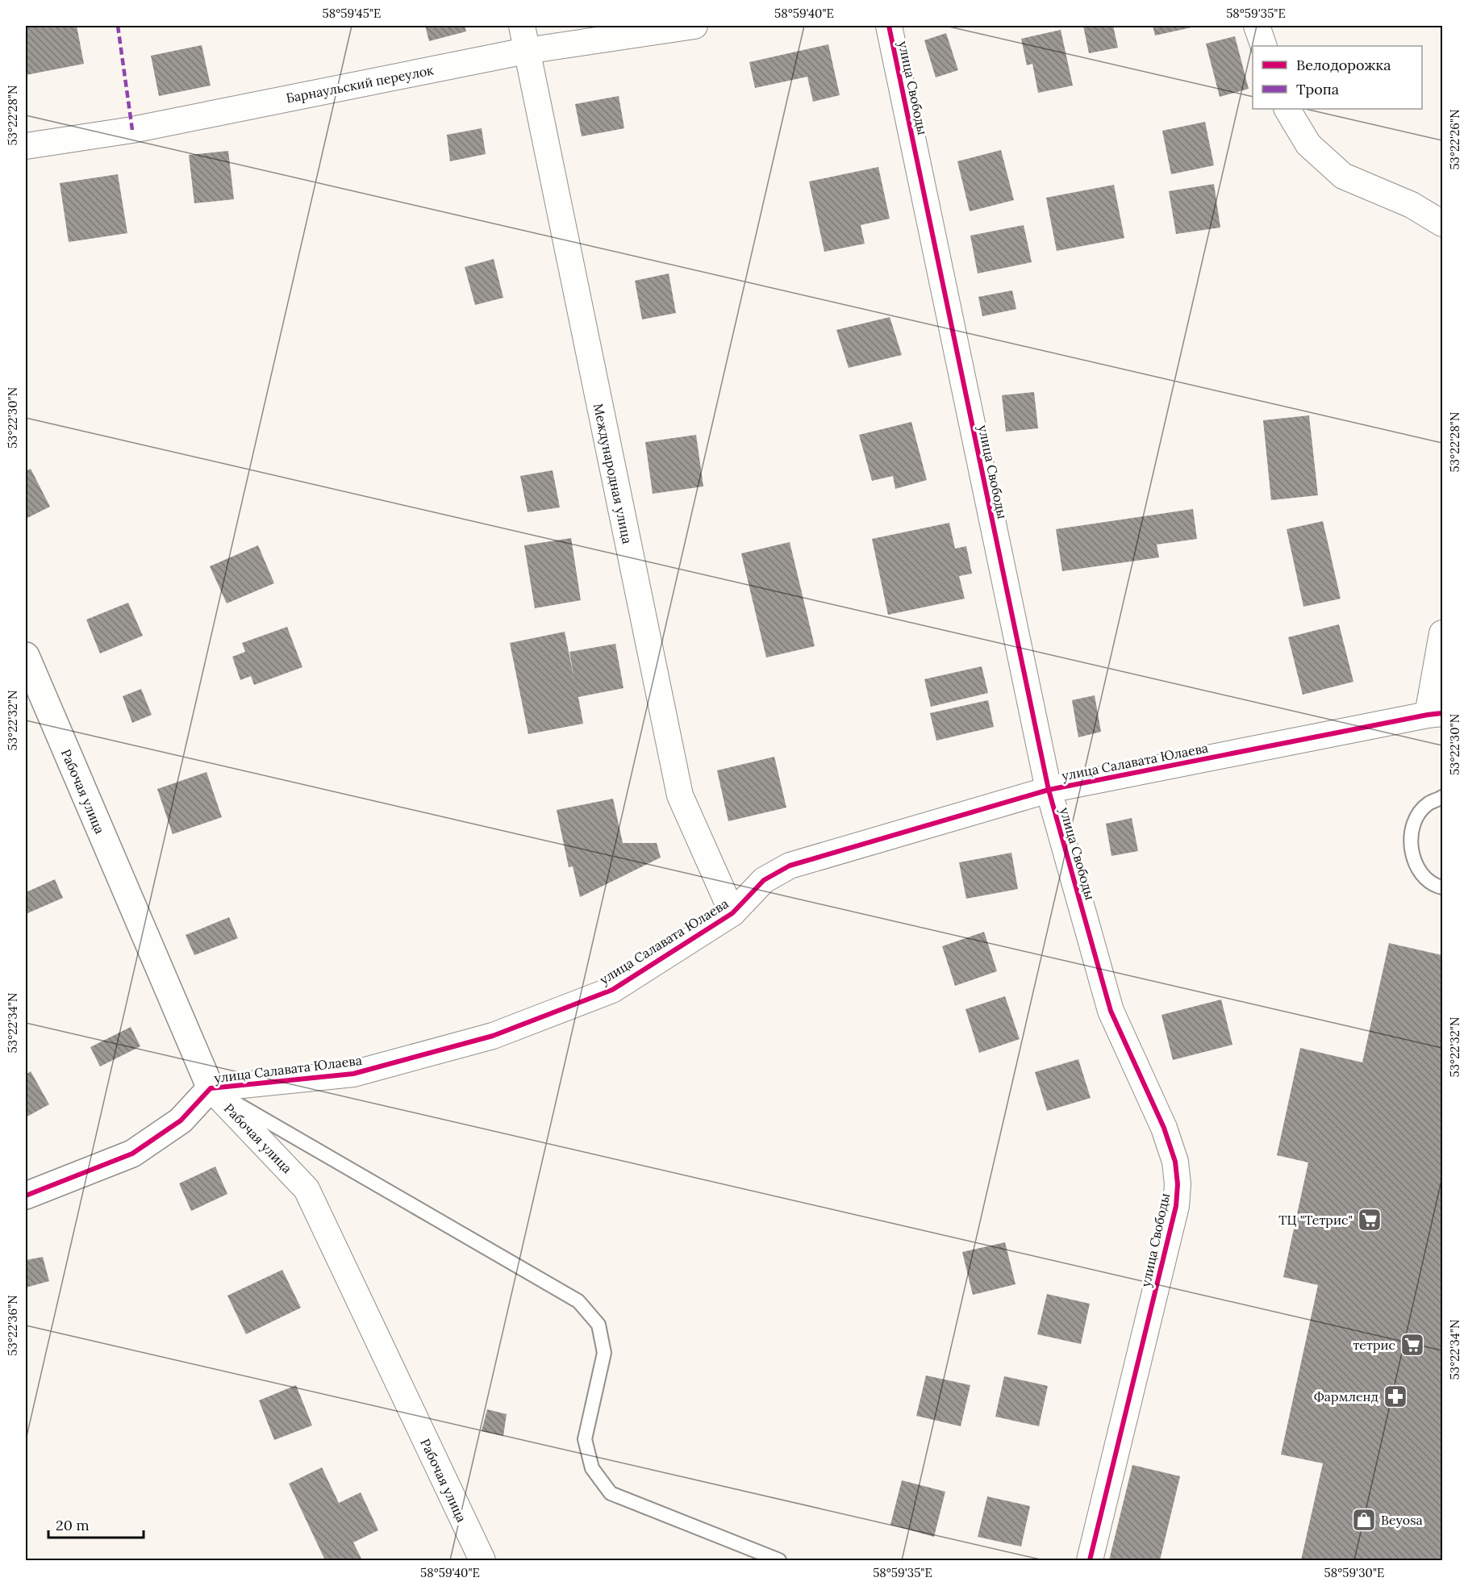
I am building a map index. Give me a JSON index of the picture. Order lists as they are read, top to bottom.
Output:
{
  "streets": {
    "street": [
      "Барнаульский переулок",
      "улица Свободы",
      "Международная улица",
      "улица Салавата Юлаева",
      "Рабочая улица"
    ]
  },
  "crossings": [
    ["Барнаульский переулок", "Международная улица"],
    ["улица Свободы", "улица Салавата Юлаева"],
    ["Международная улица", "улица Салавата Юлаева"],
    ["улица Салавата Юлаева", "Рабочая улица"]
  ],
  "places": {
    "supermarket": ["ТЦ \"Тетрис\"", "тетрис"],
    "pharmacy": ["Фармленд"],
    "shop": ["Beyosa"]
  },
  "legend": ["Велодорожка", "Тропа"],
  "scale_bar": "20 m",
  "coordinates": [
    "58°59'45\"E",
    "58°59'40\"E",
    "58°59'35\"E",
    "53°22'28\"N",
    "53°22'26\"N",
    "53°22'30\"N",
    "53°22'32\"N",
    "53°22'34\"N",
    "53°22'36\"N",
    "58°59'30\"E"
  ]
}
